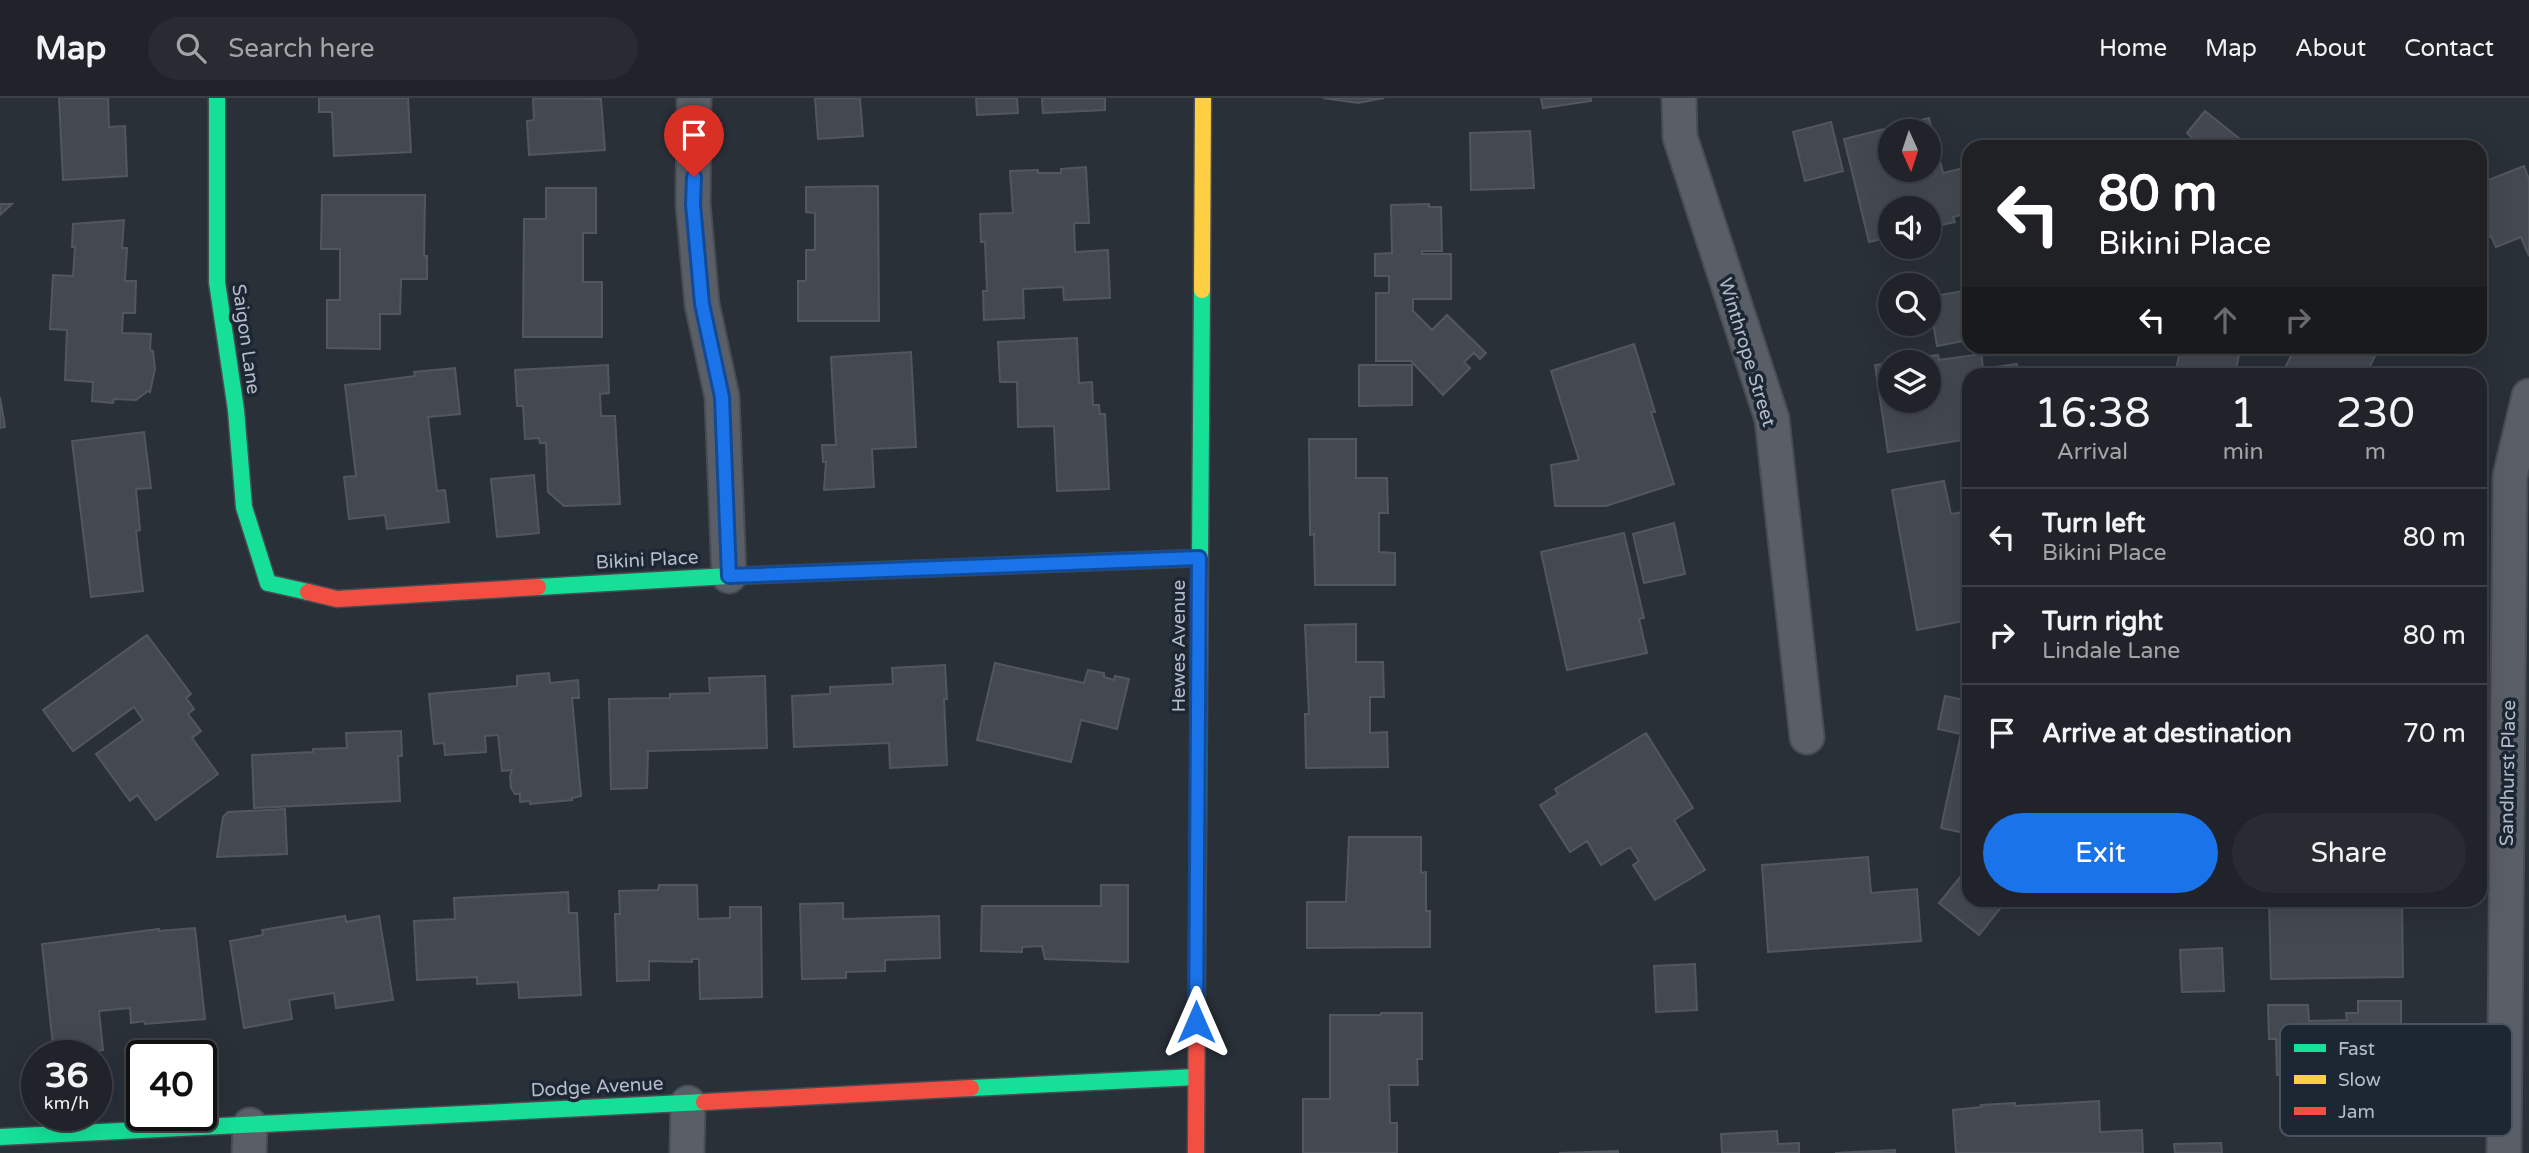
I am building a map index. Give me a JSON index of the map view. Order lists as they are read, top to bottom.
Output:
{
  "streets": {
    "street": [
      "Saigon Lane",
      "Winthrope Street",
      "Bikini Place",
      "Hewes Avenue",
      "Sandhurst Place",
      "Dodge Avenue"
    ]
  },
  "crossings": [
    ["Saigon Lane", "Bikini Place"],
    ["Bikini Place", "Hewes Avenue"],
    ["Hewes Avenue", "Dodge Avenue"]
  ],
  "legend": ["Fast", "Slow", "Jam"],
  "north": "bottom",
  "page": {
    "header": "Map",
    "search": "Search here",
    "nav": [
      "Home",
      "Map",
      "About",
      "Contact"
    ],
    "turn": ["80 m", "Bikini Place"],
    "eta": [
      "16:38",
      "Arrival",
      "1",
      "min",
      "230",
      "m"
    ],
    "list": [
      {
        "name": "Turn left",
        "note": "Bikini Place",
        "value": "80 m"
      },
      {
        "name": "Turn right",
        "note": "Lindale Lane",
        "value": "80 m"
      },
      {
        "name": "Arrive at destination",
        "value": "70 m"
      }
    ],
    "buttons": ["Exit", "Share"],
    "speed": "36 km/h",
    "limit": "40"
  }
}
